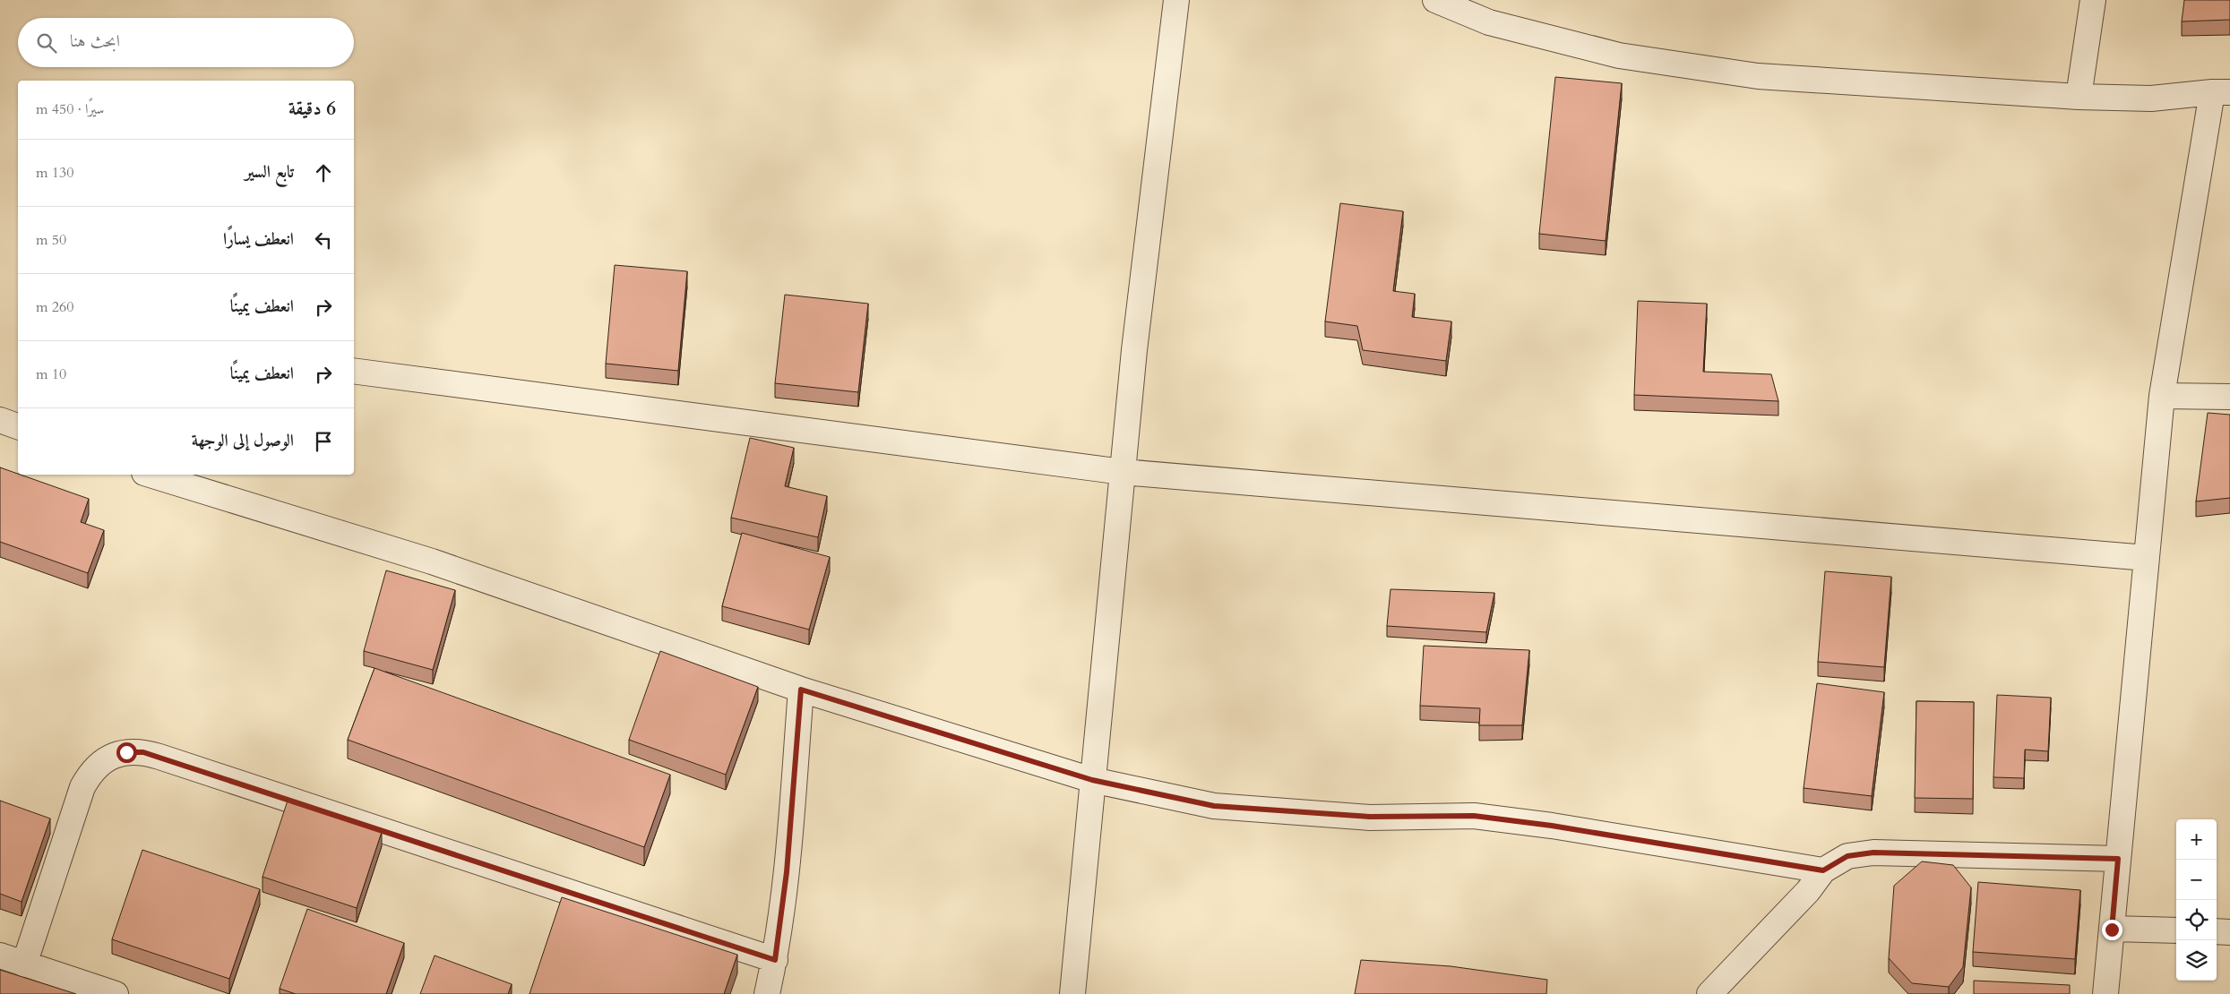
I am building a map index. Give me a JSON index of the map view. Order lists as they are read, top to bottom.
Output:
{
  "page": {
    "search": "ابحث هنا",
    "heading": ["6 دقيقة", "سيرًا · 450 m"],
    "list": [
      ["تابع السير", "130 m"],
      ["انعطف يسارًا", "50 m"],
      ["انعطف يمينًا", "260 m"],
      ["انعطف يمينًا", "10 m"],
      "الوصول إلى الوجهة"
    ],
    "map_buttons": ["+", "−"]
  }
}
